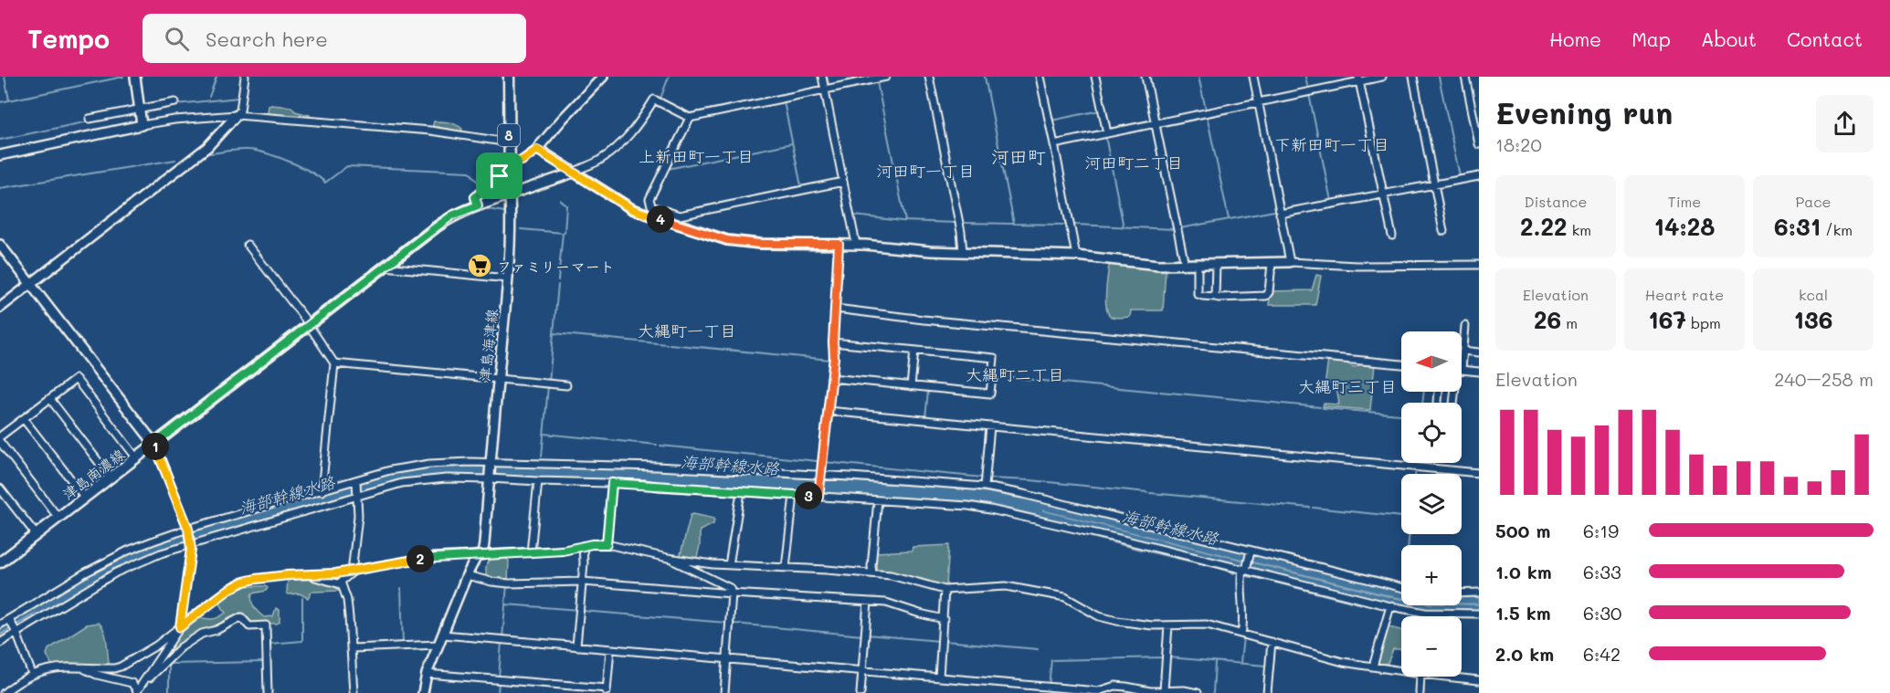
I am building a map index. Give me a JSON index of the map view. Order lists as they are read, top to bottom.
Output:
{
  "streets": {
    "main road": ["8", "津島南濃線"],
    "street": ["津島海津線"]
  },
  "crossings": [
    ["8", "津島海津線"],
    ["8", "津島南濃線"],
    ["津島海津線", "津島南濃線"]
  ],
  "districts": [
    "下新田町一丁目",
    "上新田町一丁目",
    "河田町",
    "河田町二丁目",
    "河田町一丁目",
    "大縄町一丁目",
    "大縄町二丁目",
    "大縄町三丁目"
  ],
  "water": ["海部幹線水路"],
  "places": {
    "supermarket": ["ファミリーマート"]
  },
  "north": "left",
  "page": {
    "header": "Tempo",
    "search": "Search here",
    "nav": [
      "Home",
      "Map",
      "About",
      "Contact"
    ],
    "heading": ["Evening run", "18:20"],
    "stats": [
      ["Distance", "2.22 km"],
      ["Time", "14:28"],
      ["Pace", "6:31 /km"],
      ["Elevation", "26 m"],
      ["Heart rate", "167 bpm"],
      ["kcal", "136"]
    ],
    "pins": [
      "4",
      "1",
      "3",
      "2"
    ],
    "map_buttons": ["+", "−"],
    "chart": ["Elevation", "240–258 m"],
    "list": [
      {
        "name": "500 m",
        "note": "6:19"
      },
      {
        "name": "1.0 km",
        "note": "6:33"
      },
      {
        "name": "1.5 km",
        "note": "6:30"
      },
      {
        "name": "2.0 km",
        "note": "6:42"
      }
    ]
  }
}
